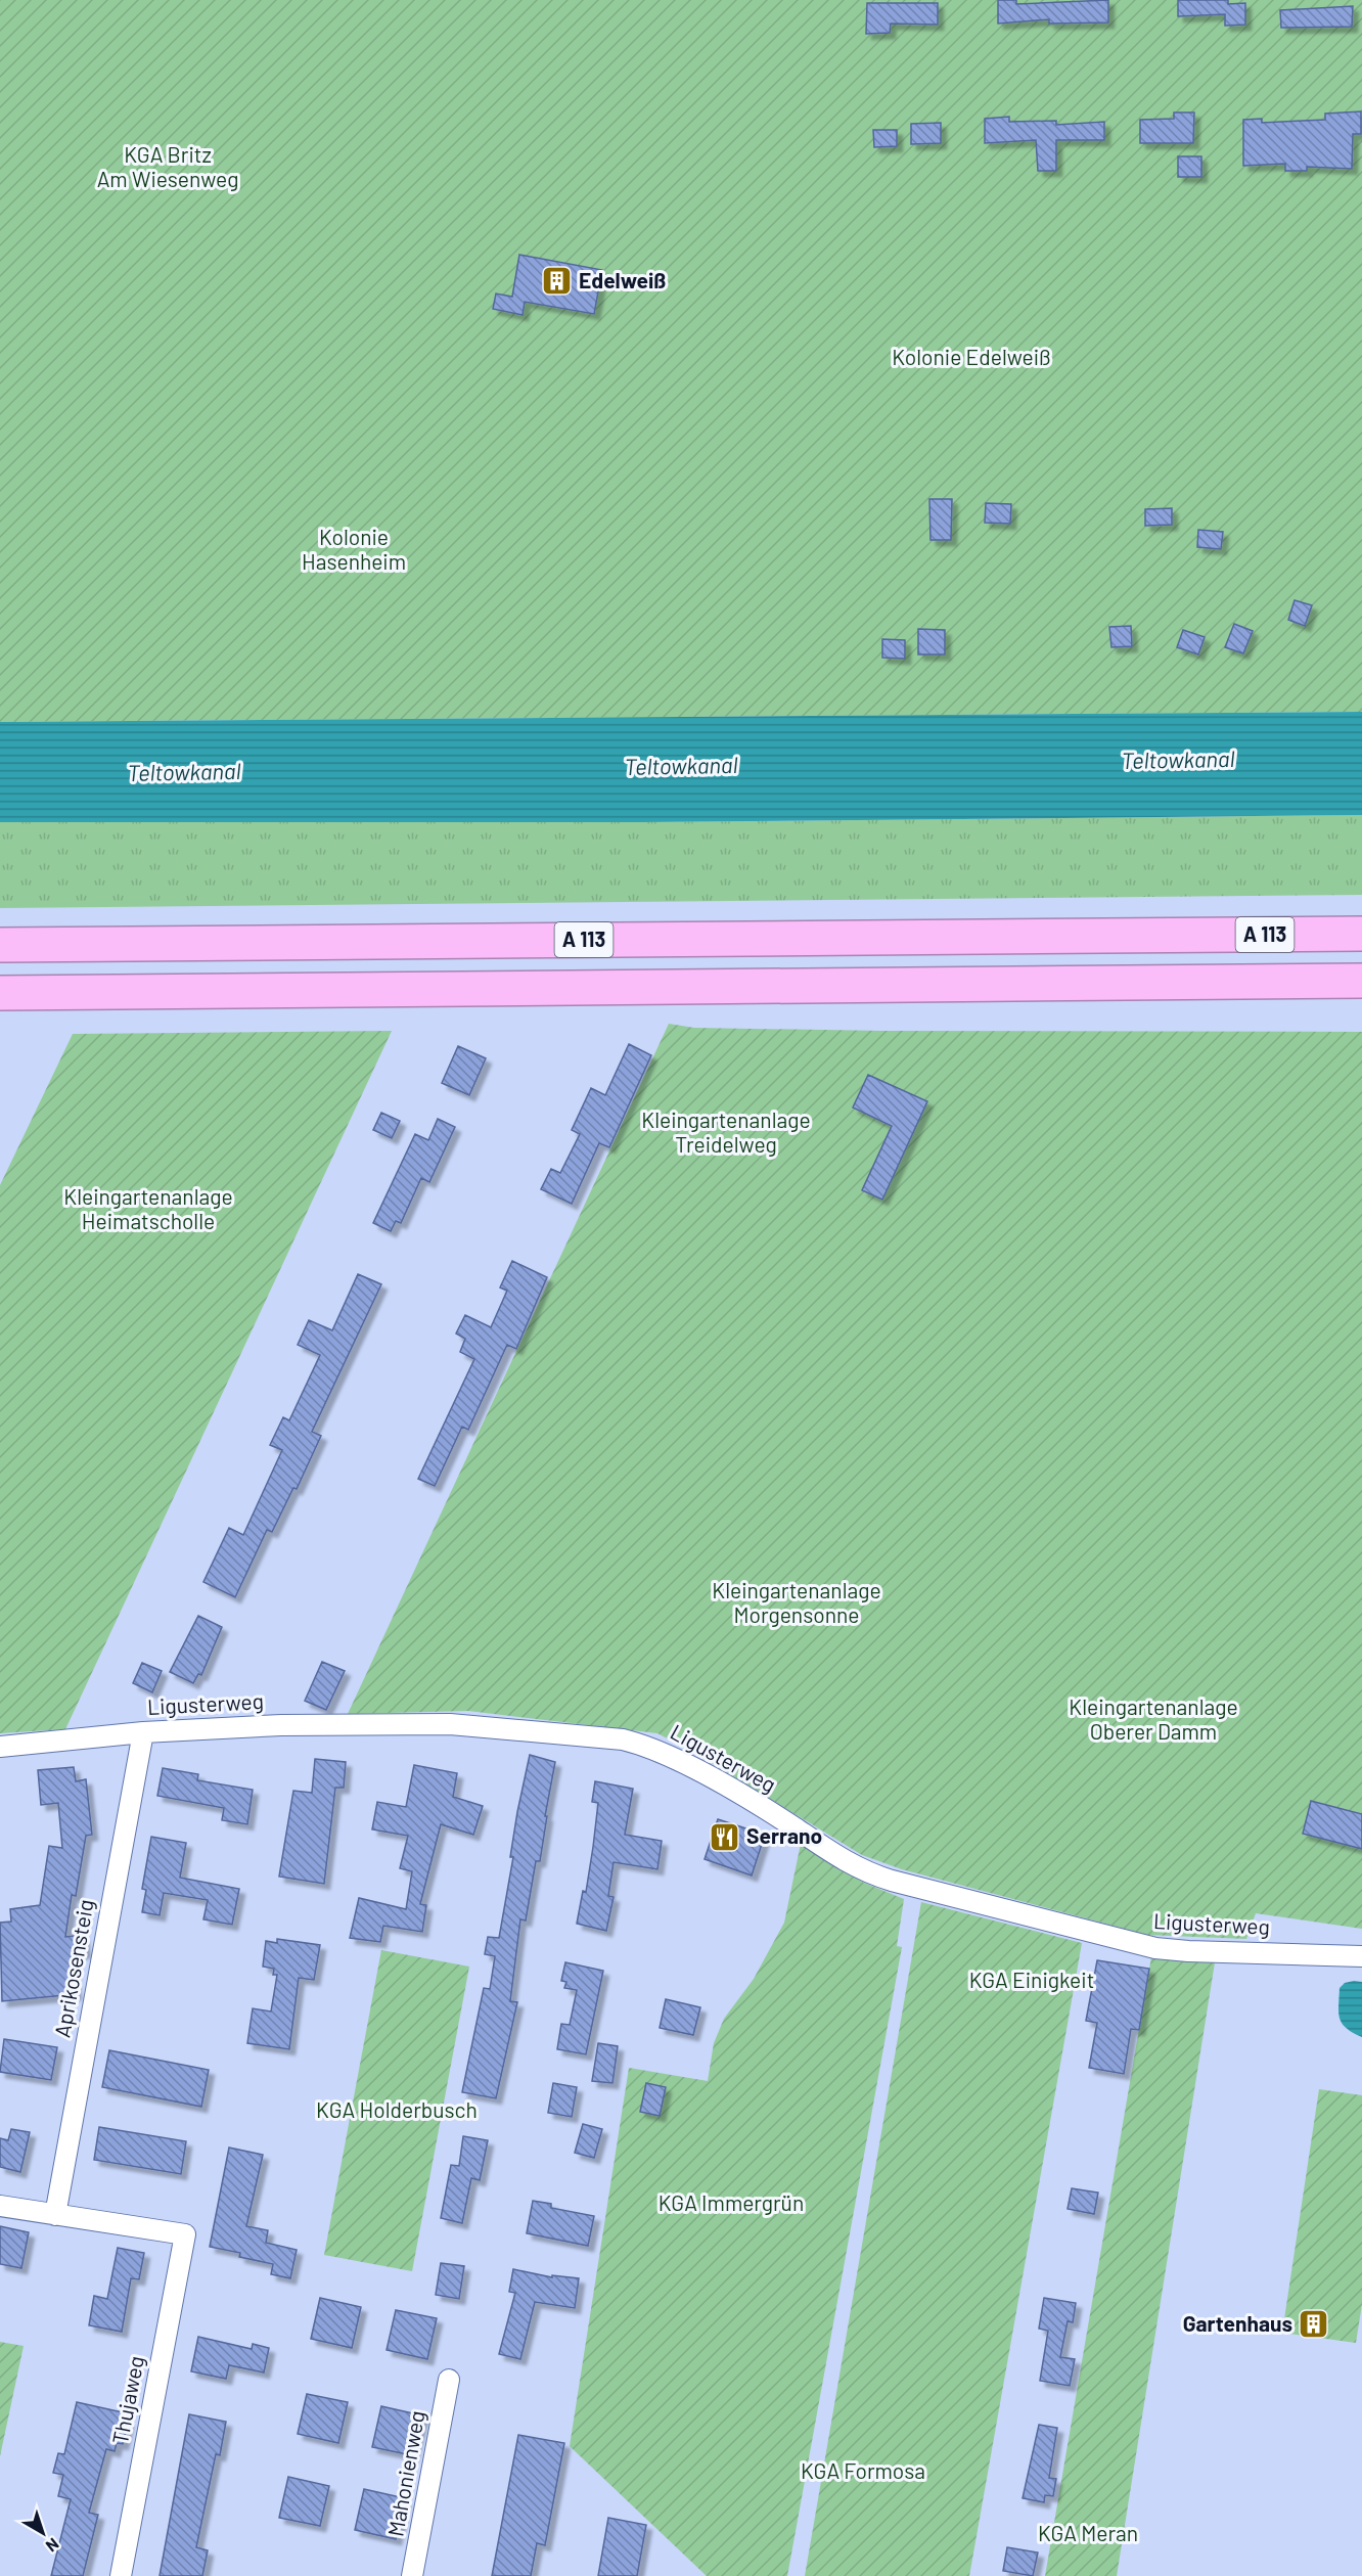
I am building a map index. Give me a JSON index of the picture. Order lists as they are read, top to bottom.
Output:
{
  "streets": {
    "highway": ["A 113"],
    "street": [
      "Ligusterweg",
      "Aprikosensteig",
      "Thujaweg",
      "Mahonienweg"
    ]
  },
  "crossings": [
    ["Ligusterweg", "Aprikosensteig"],
    ["Aprikosensteig", "Thujaweg"]
  ],
  "water": ["Teltowkanal"],
  "parks": [
    "KGA Britz Am Wiesenweg",
    "Kolonie Edelweiß",
    "Kolonie Hasenheim",
    "Kleingartenanlage Treidelweg",
    "Kleingartenanlage Heimatscholle",
    "Kleingartenanlage Morgensonne",
    "Kleingartenanlage Oberer Damm",
    "KGA Einigkeit",
    "KGA Holderbusch",
    "KGA Immergrün",
    "KGA Formosa",
    "KGA Meran"
  ],
  "places": {
    "building": ["Edelweiß", "Gartenhaus"],
    "restaurant": ["Serrano"]
  },
  "north": "bottom right"
}
